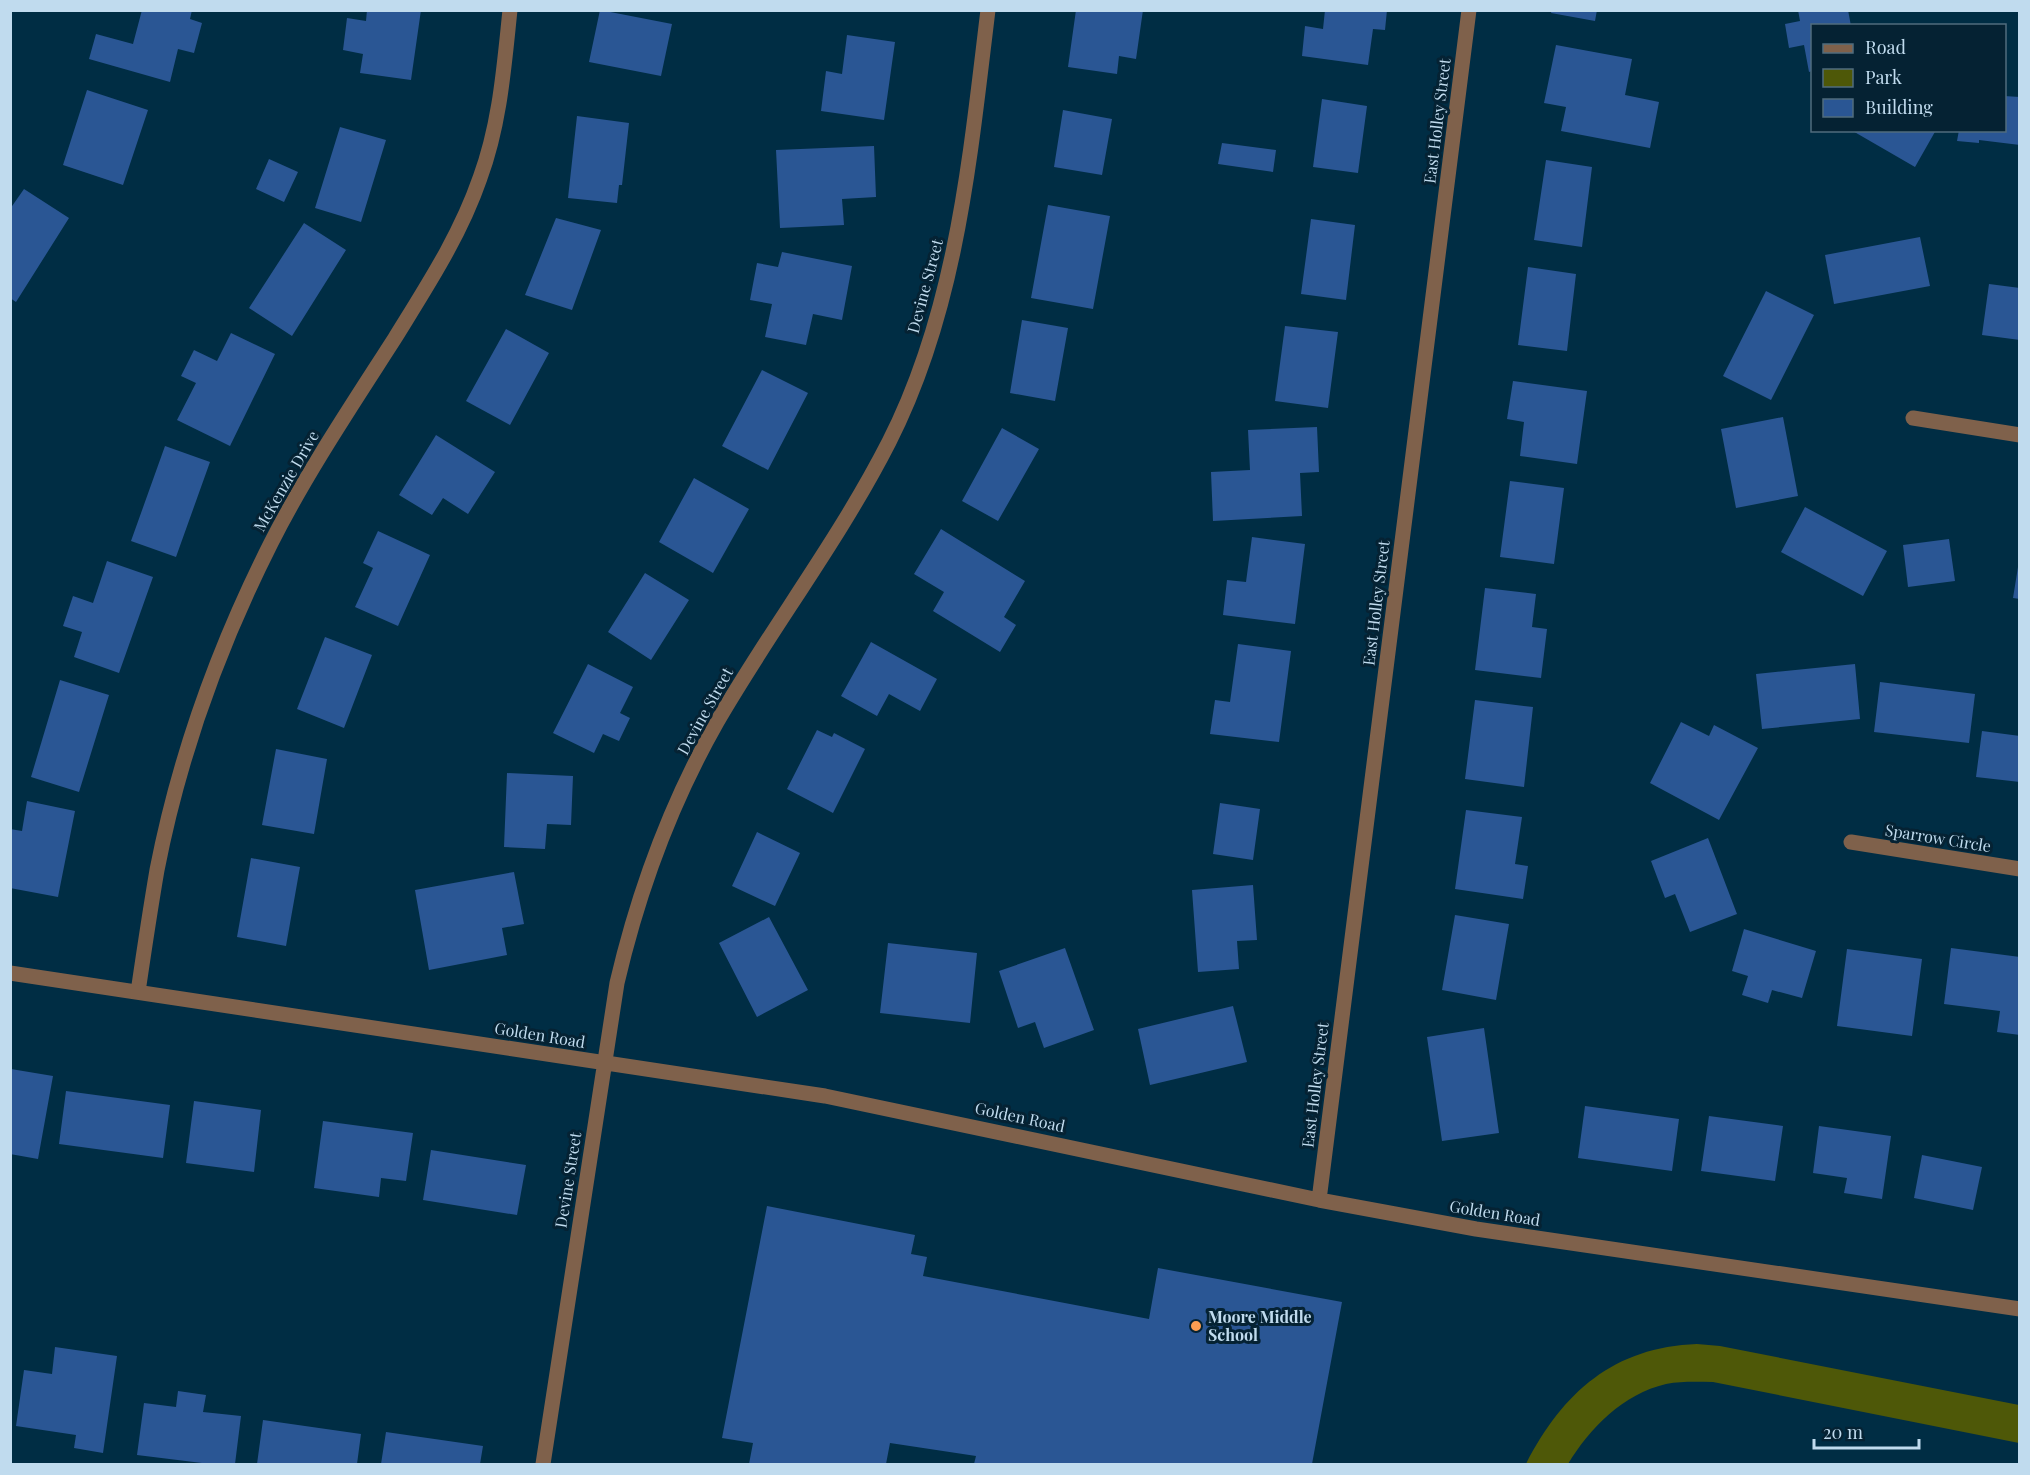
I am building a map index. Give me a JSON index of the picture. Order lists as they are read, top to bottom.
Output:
{
  "streets": {
    "street": [
      "East Holley Street",
      "Devine Street",
      "McKenzie Drive",
      "Sparrow Circle",
      "Golden Road"
    ]
  },
  "crossings": [
    ["East Holley Street", "Golden Road"],
    ["Devine Street", "Golden Road"],
    ["McKenzie Drive", "Golden Road"]
  ],
  "places": ["Moore Middle School"],
  "legend": ["Road", "Park", "Building"],
  "scale_bar": "20 m"
}
